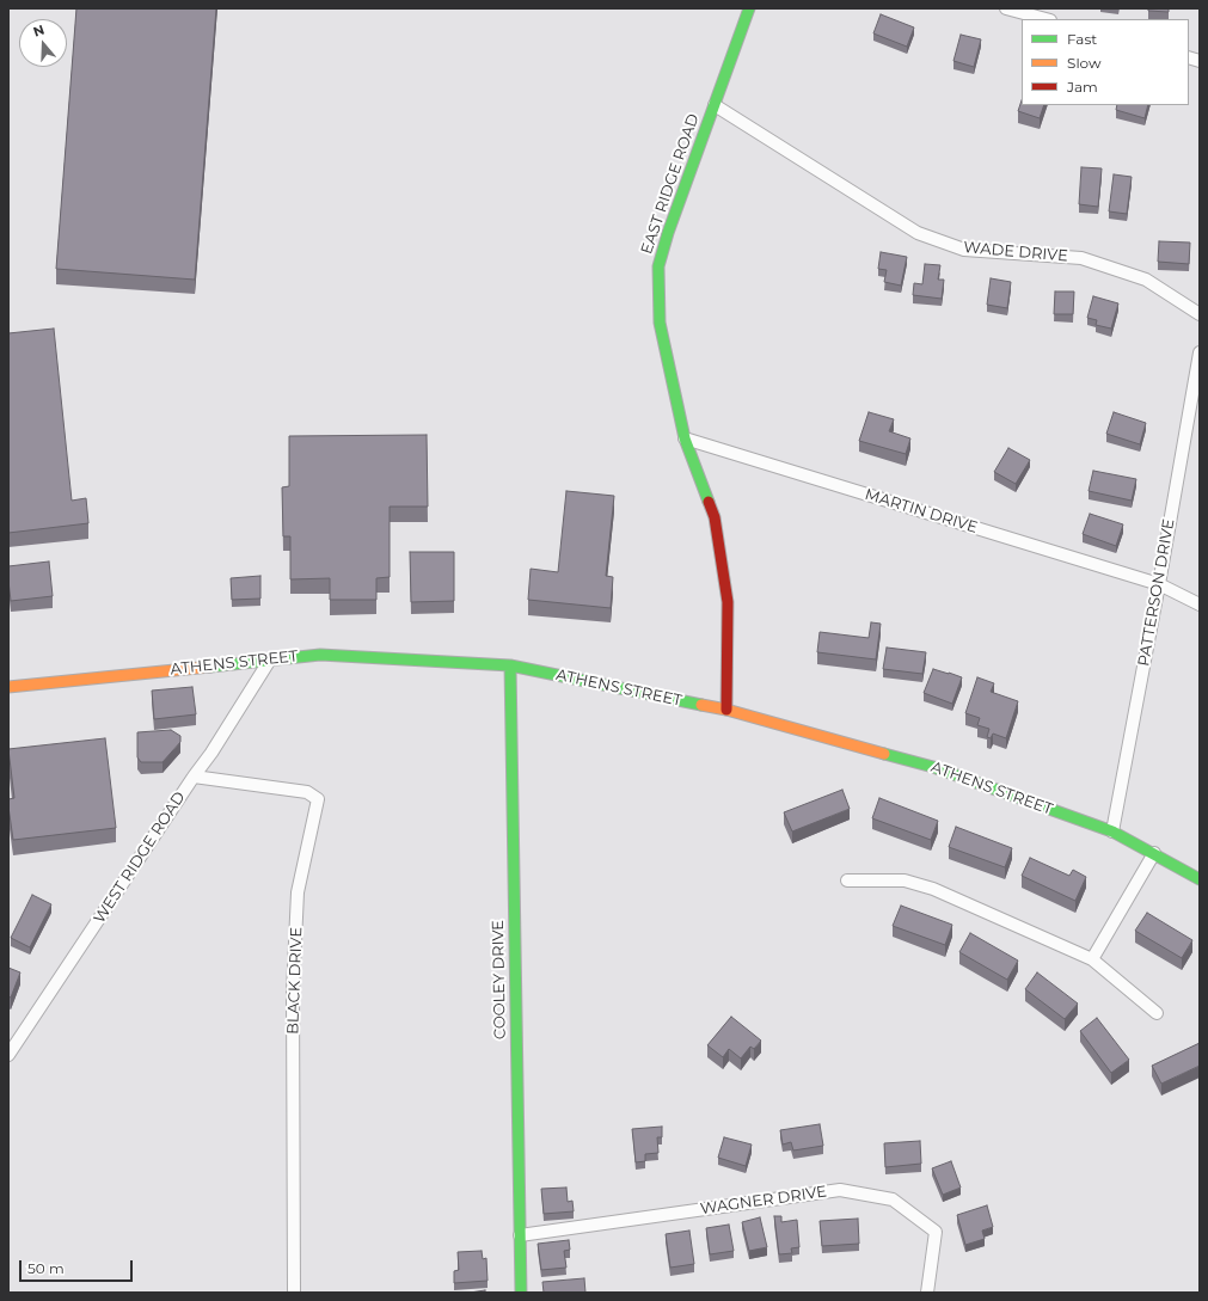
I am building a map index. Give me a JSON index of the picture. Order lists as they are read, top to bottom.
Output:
{
  "streets": {
    "street": [
      "EAST RIDGE ROAD",
      "WADE DRIVE",
      "MARTIN DRIVE",
      "PATTERSON DRIVE",
      "ATHENS STREET",
      "WEST RIDGE ROAD",
      "COOLEY DRIVE",
      "BLACK DRIVE",
      "WAGNER DRIVE"
    ]
  },
  "crossings": [
    ["EAST RIDGE ROAD", "WADE DRIVE"],
    ["EAST RIDGE ROAD", "MARTIN DRIVE"],
    ["EAST RIDGE ROAD", "ATHENS STREET"],
    ["MARTIN DRIVE", "PATTERSON DRIVE"],
    ["PATTERSON DRIVE", "ATHENS STREET"],
    ["ATHENS STREET", "WEST RIDGE ROAD"],
    ["ATHENS STREET", "COOLEY DRIVE"],
    ["WEST RIDGE ROAD", "BLACK DRIVE"],
    ["COOLEY DRIVE", "WAGNER DRIVE"]
  ],
  "legend": ["Fast", "Slow", "Jam"],
  "scale_bar": "50 m",
  "north": "top"
}
